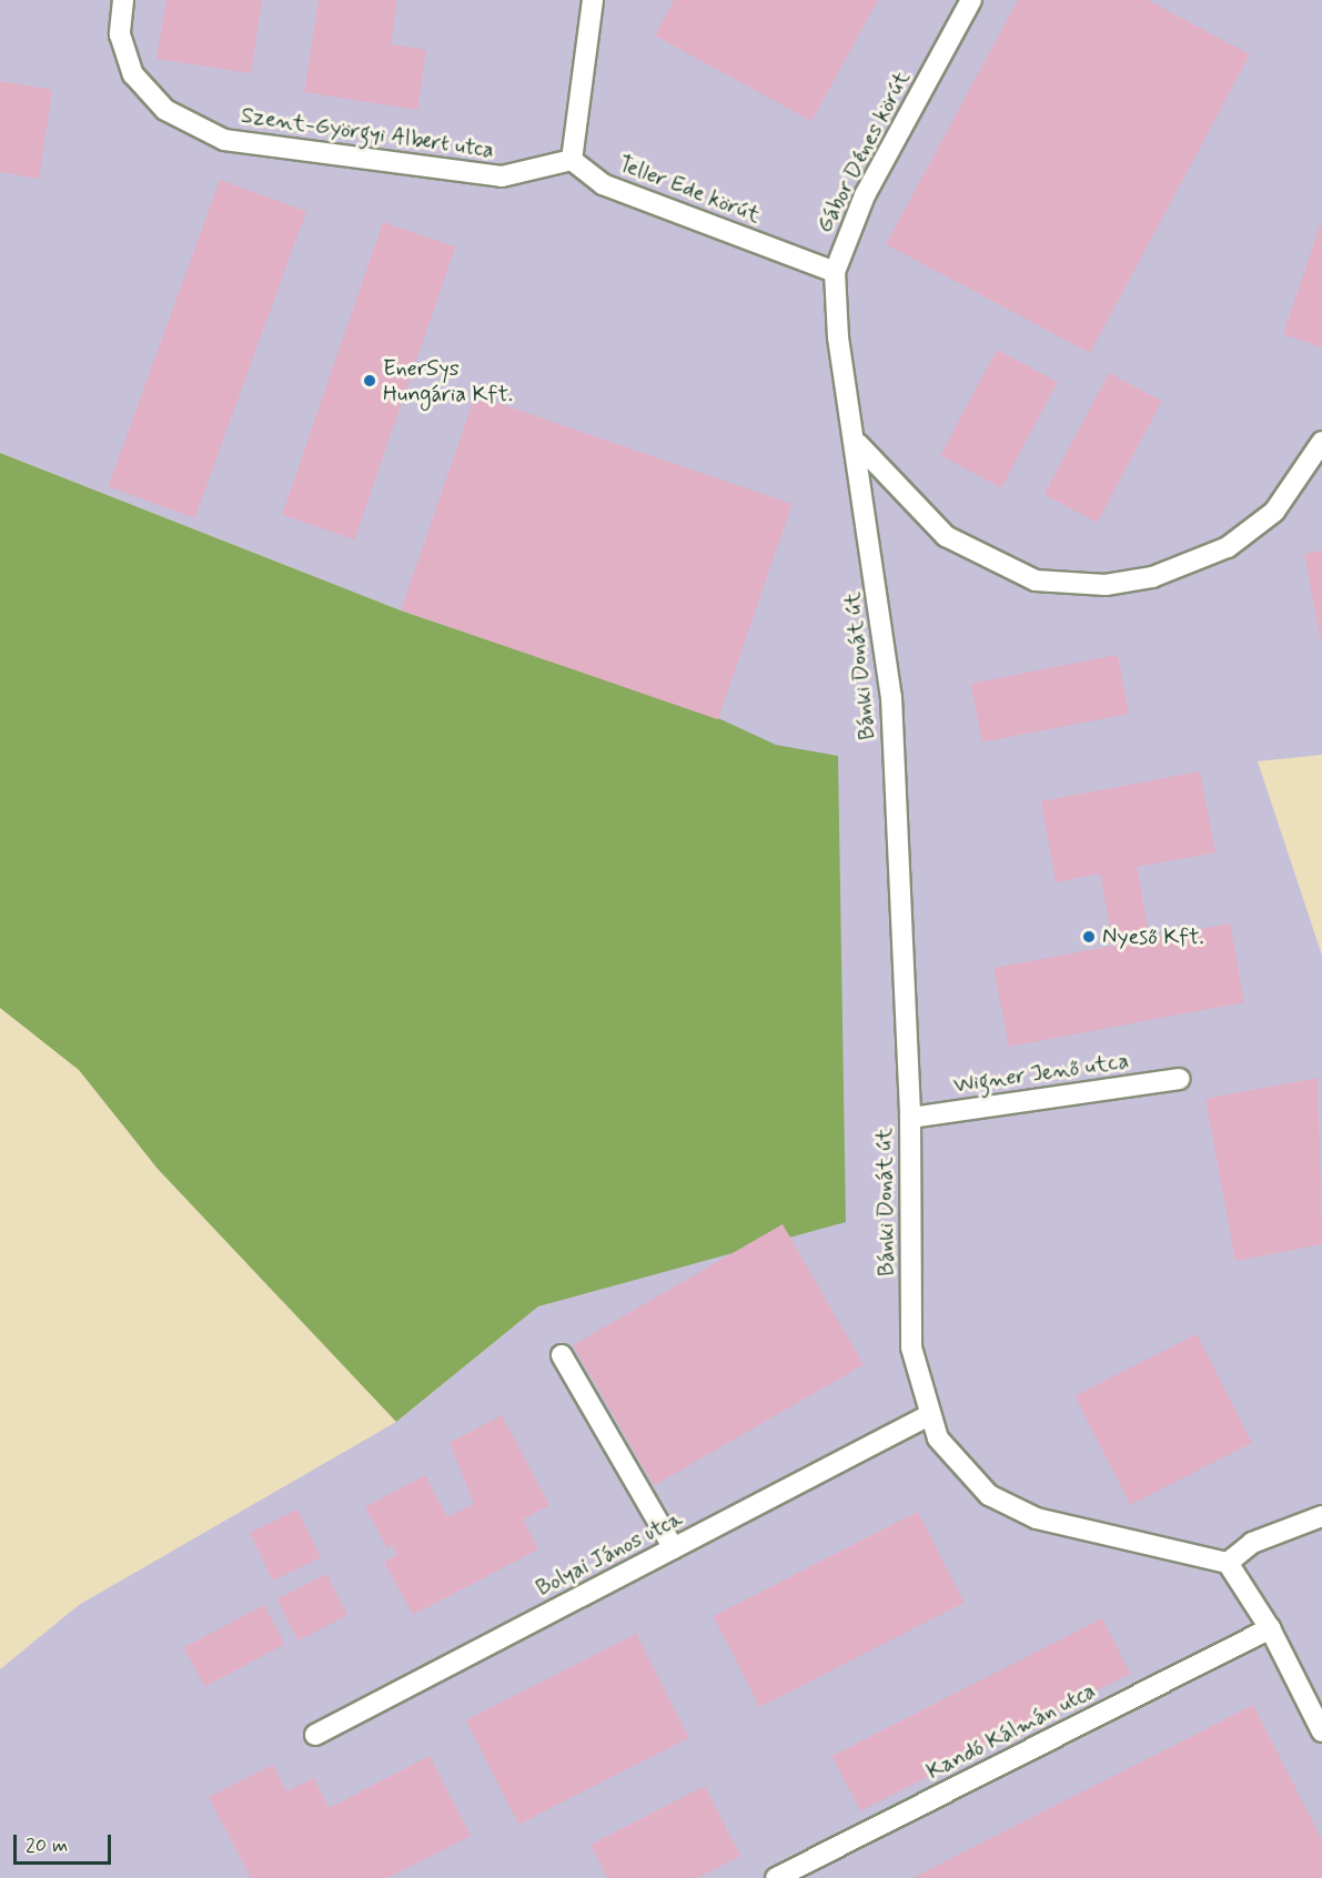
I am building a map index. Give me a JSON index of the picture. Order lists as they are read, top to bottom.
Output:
{
  "streets": {
    "lane": [
      "Szent-Györgyi Albert utca",
      "Gábor Dénes körút",
      "Teller Ede körút",
      "Bánki Donát út",
      "Wigner Jenő utca",
      "Bolyai János utca",
      "Kandó Kálmán utca"
    ]
  },
  "crossings": [
    ["Szent-Györgyi Albert utca", "Teller Ede körút"],
    ["Gábor Dénes körút", "Teller Ede körút"],
    ["Gábor Dénes körút", "Bánki Donát út"],
    ["Bánki Donát út", "Wigner Jenő utca"],
    ["Bánki Donát út", "Bolyai János utca"]
  ],
  "places": ["EnerSys Hungária Kft.", "Nyeső Kft."],
  "scale_bar": "20 m"
}
